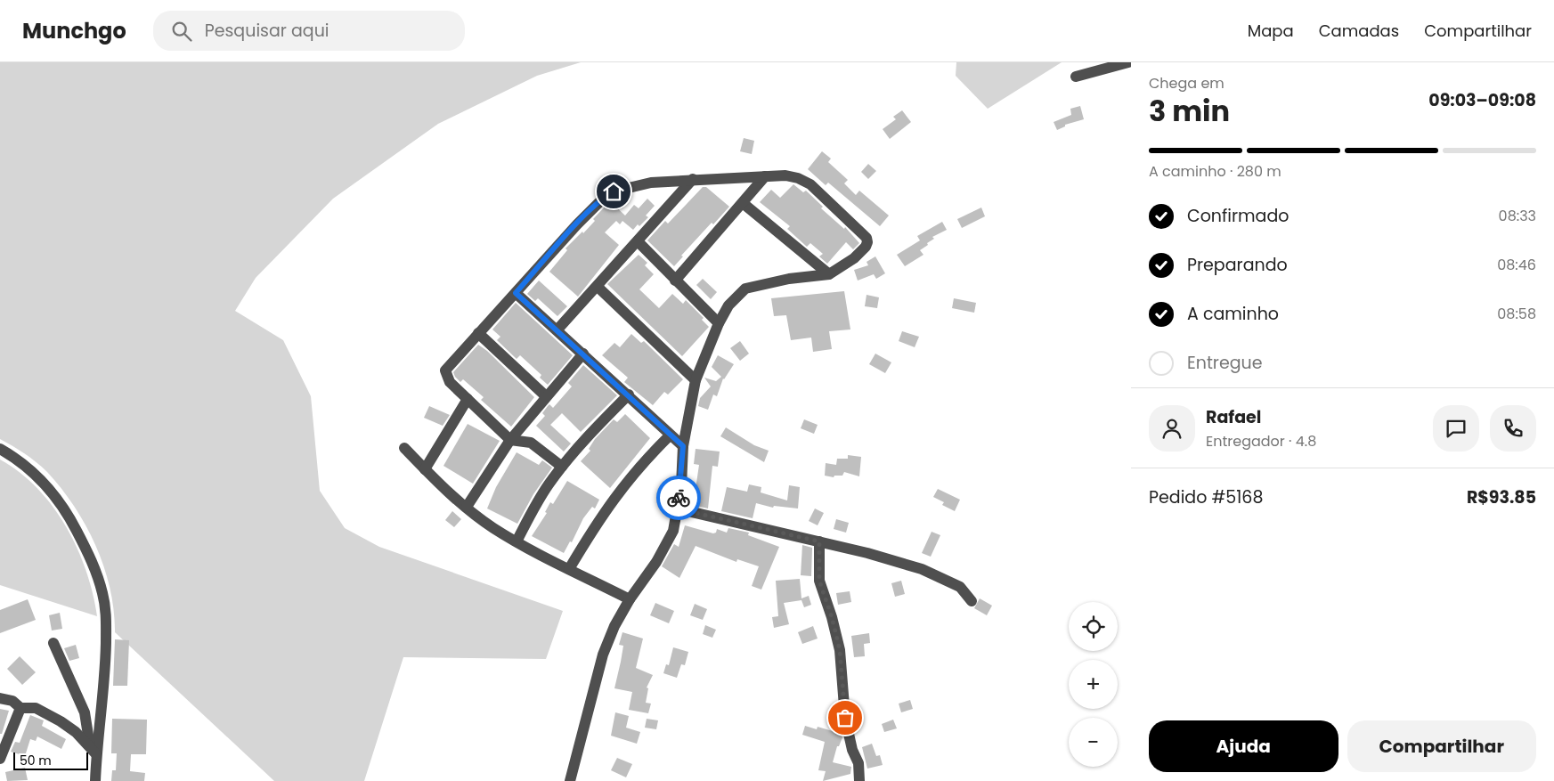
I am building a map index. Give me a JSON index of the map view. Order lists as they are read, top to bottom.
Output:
{
  "scale_bar": "50 m",
  "page": {
    "header": "Munchgo",
    "search": "Pesquisar aqui",
    "nav": ["Mapa", "Camadas", "Compartilhar"],
    "heading": ["3 min", "Chega em", "09:03–09:08"],
    "panel": [
      "Rafael",
      "Entregador · 4.8",
      "Pedido #5168",
      "R$93.85"
    ],
    "bar": "A caminho · 280 m",
    "list": [
      ["Confirmado", "08:33"],
      ["Preparando", "08:46"],
      ["A caminho", "08:58"],
      "Entregue"
    ],
    "map_buttons": ["+", "−"],
    "buttons": ["Ajuda", "Compartilhar"],
    "scale": "50 m"
  }
}
